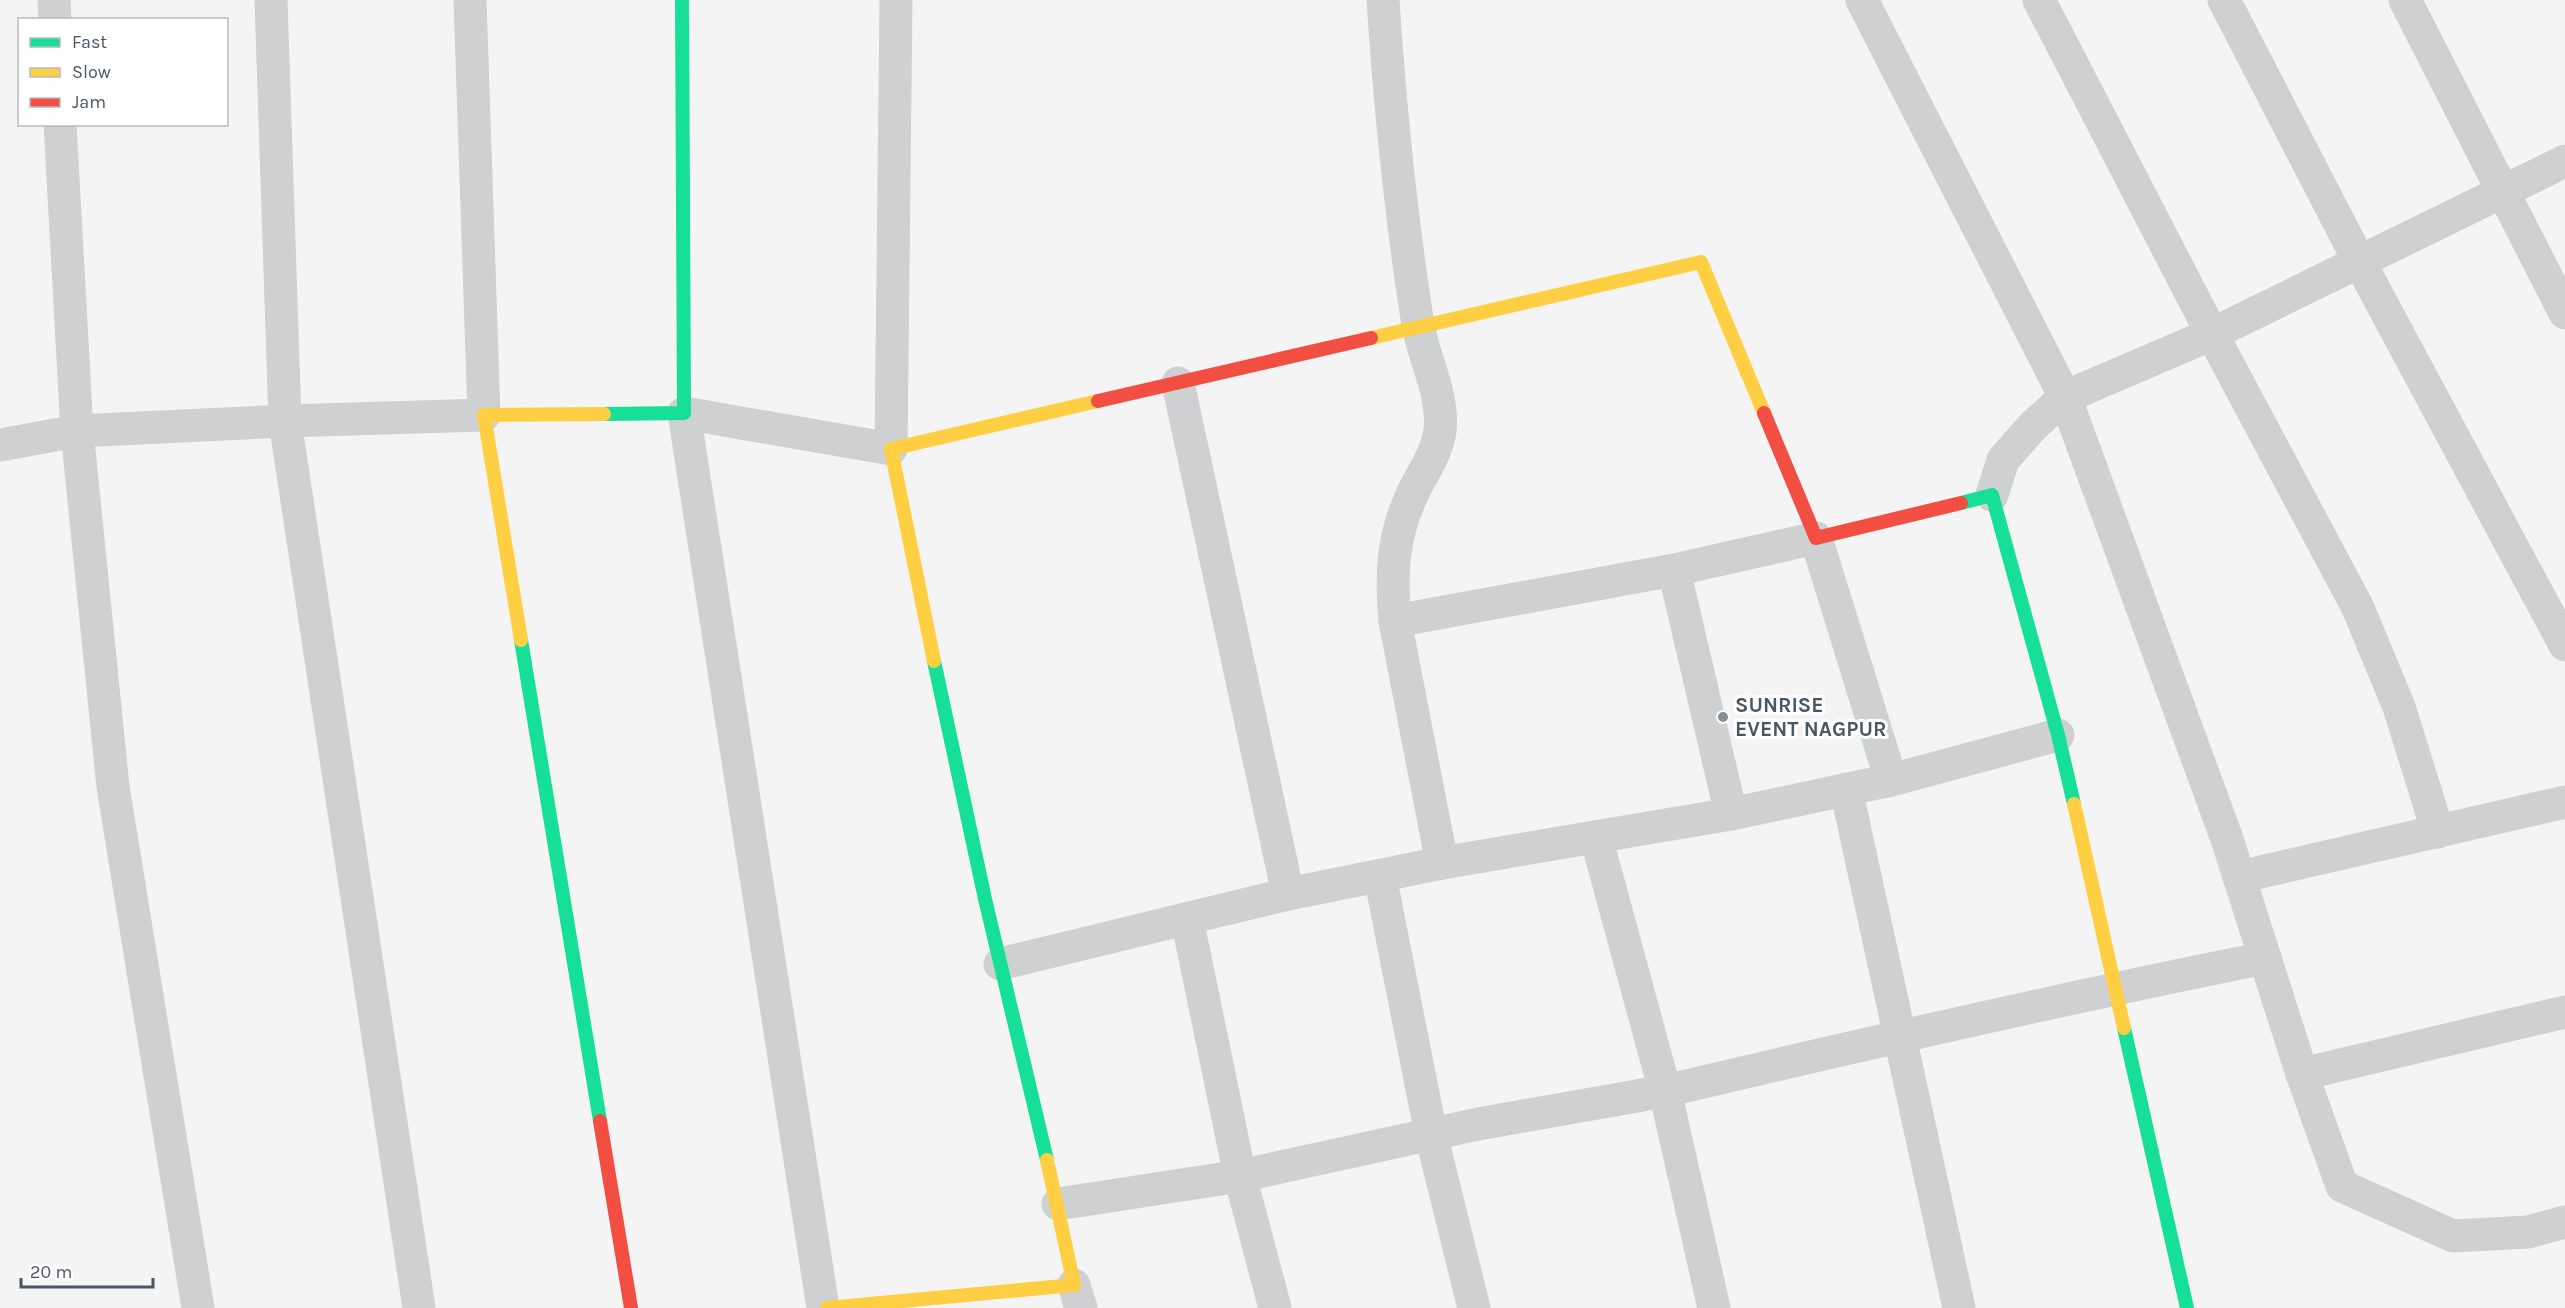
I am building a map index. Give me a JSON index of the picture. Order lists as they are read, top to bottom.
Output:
{
  "places": ["SUNRISE EVENT NAGPUR"],
  "legend": ["Fast", "Slow", "Jam"],
  "scale_bar": "20 m"
}
